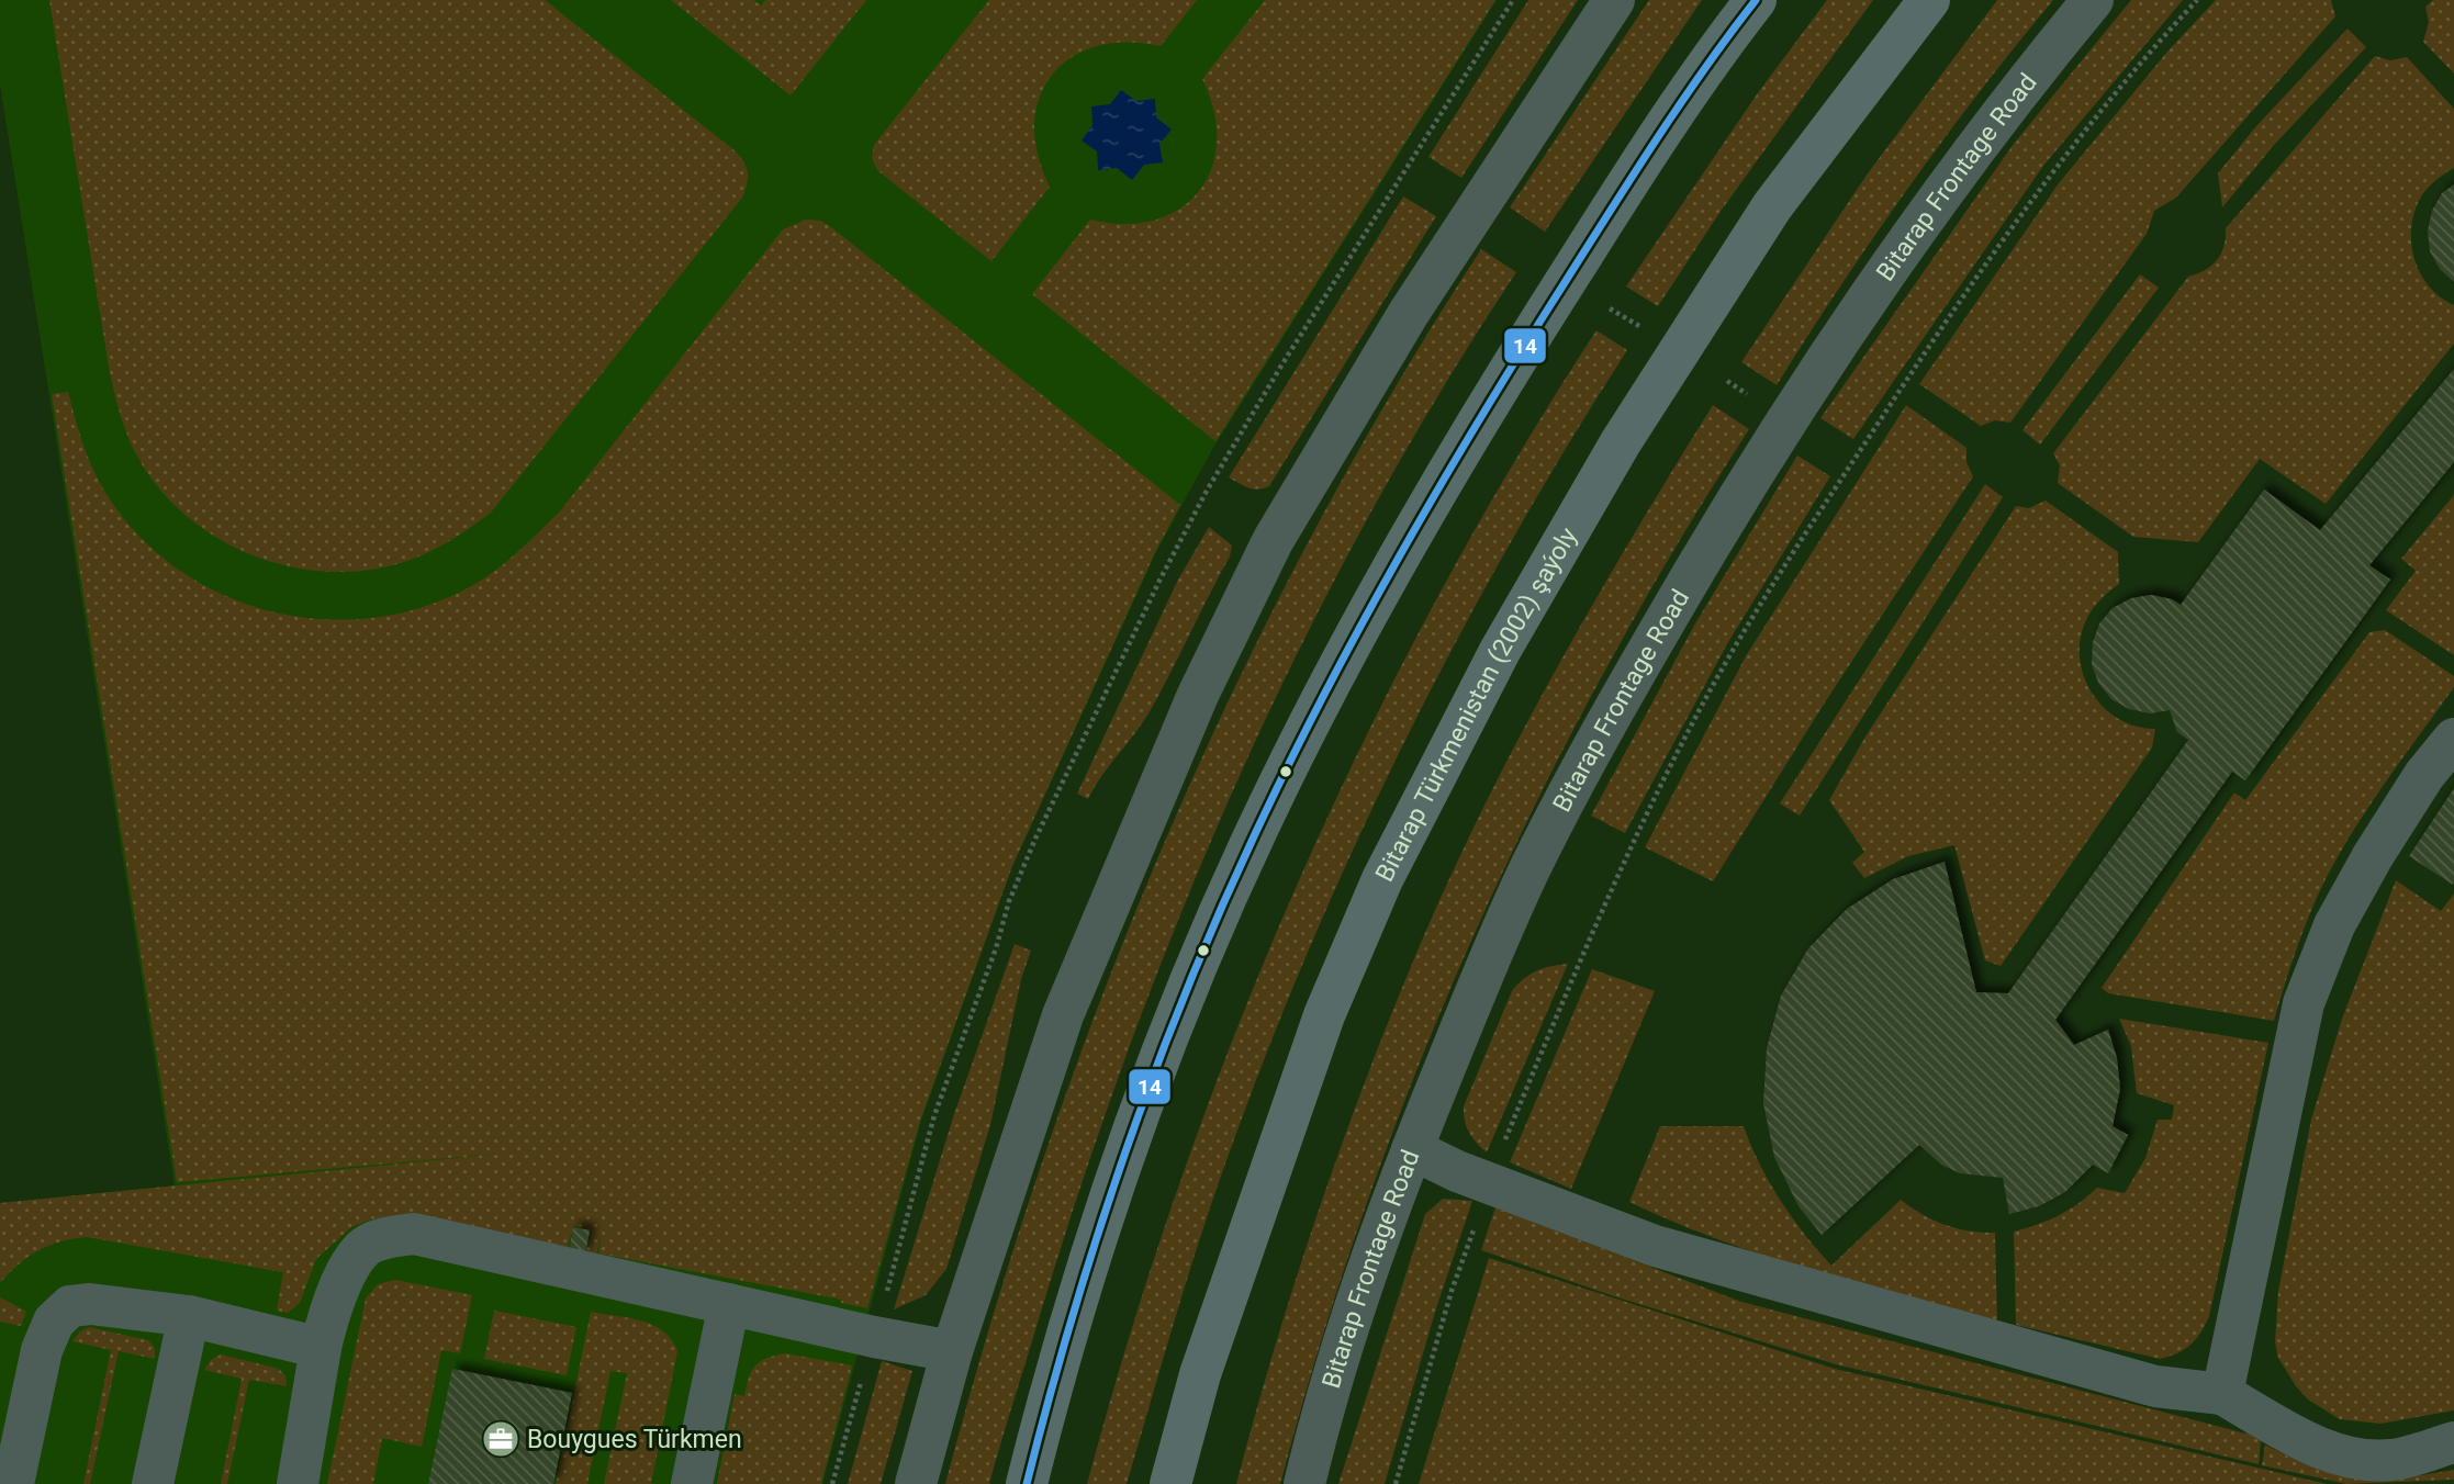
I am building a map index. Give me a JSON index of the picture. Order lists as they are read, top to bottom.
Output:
{
  "streets": {
    "main road": ["Bitarap Türkmenistan (2002) şaýoly"],
    "street": ["Bitarap Frontage Road"]
  },
  "places": {
    "office": ["Bouygues Türkmen"]
  },
  "lines": ["transit line 14"]
}
